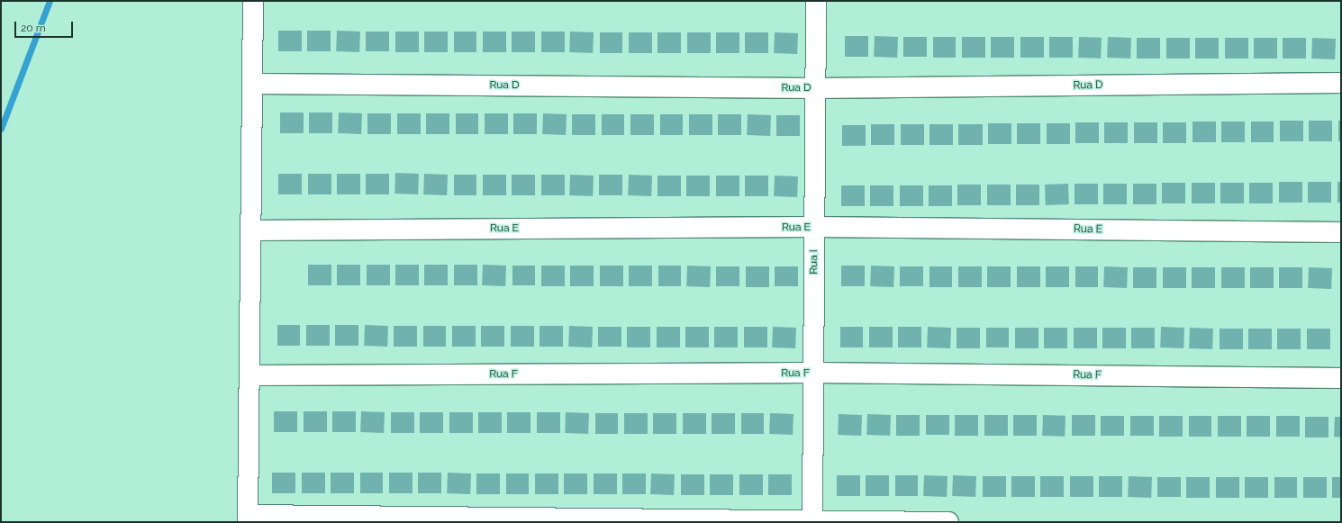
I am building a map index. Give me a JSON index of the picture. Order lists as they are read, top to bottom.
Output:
{
  "streets": {
    "street": [
      "Rua D",
      "Rua E",
      "Rua I",
      "Rua F"
    ]
  },
  "crossings": [
    ["Rua D", "Rua I"],
    ["Rua E", "Rua I"],
    ["Rua I", "Rua F"]
  ],
  "scale_bar": "20 m"
}
